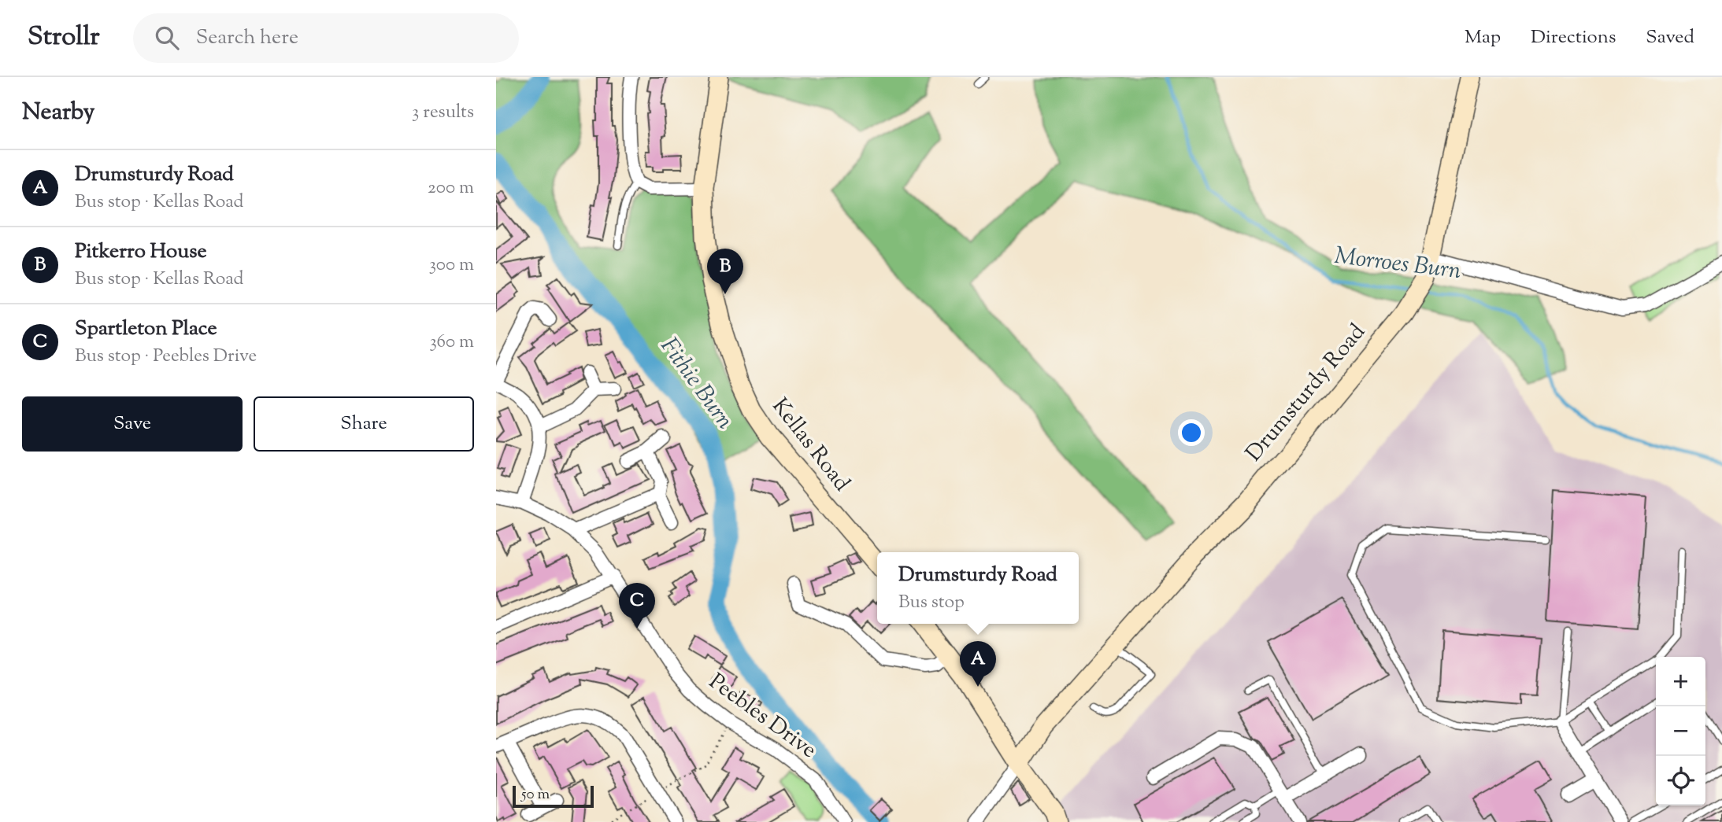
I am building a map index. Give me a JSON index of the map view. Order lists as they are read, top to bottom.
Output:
{
  "streets": {
    "main road": ["Drumsturdy Road", "Kellas Road"],
    "street": ["Peebles Drive"]
  },
  "water": ["Morroes Burn", "Fithie Burn"],
  "scale_bar": "50 m",
  "page": {
    "header": "Strollr",
    "search": "Search here",
    "nav": ["Map", "Directions", "Saved"],
    "heading": ["Nearby", "3 results"],
    "list": [
      {
        "mark": "A",
        "name": "Drumsturdy Road",
        "note": "Bus stop · Kellas Road",
        "value": "200 m"
      },
      {
        "mark": "B",
        "name": "Pitkerro House",
        "note": "Bus stop · Kellas Road",
        "value": "300 m"
      },
      {
        "mark": "C",
        "name": "Spartleton Place",
        "note": "Bus stop · Peebles Drive",
        "value": "360 m"
      }
    ],
    "pins": ["B", "C", "A"],
    "buttons": ["Save", "Share"],
    "popup": ["Drumsturdy Road", "Bus stop"],
    "map_buttons": ["+", "−"],
    "scale": "50 m"
  }
}
